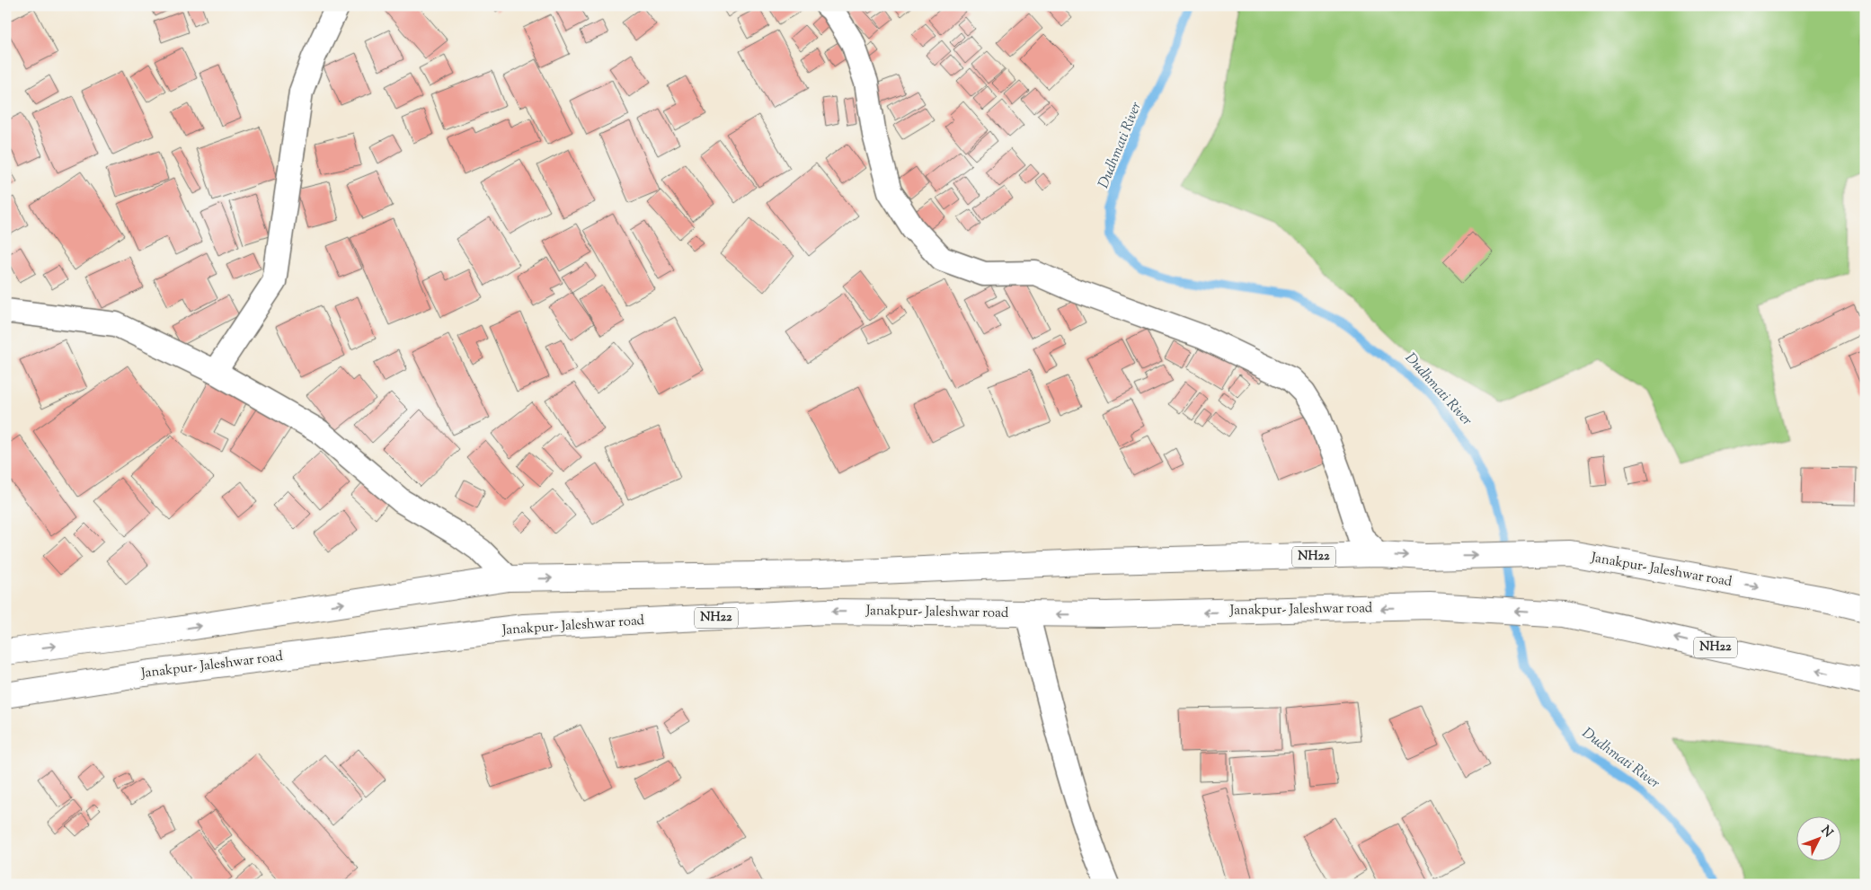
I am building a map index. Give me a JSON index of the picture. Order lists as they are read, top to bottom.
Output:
{
  "streets": {
    "highway": ["NH22", "Janakpur- Jaleshwar road"]
  },
  "water": ["Dudhmati River"],
  "north": "top right"
}
